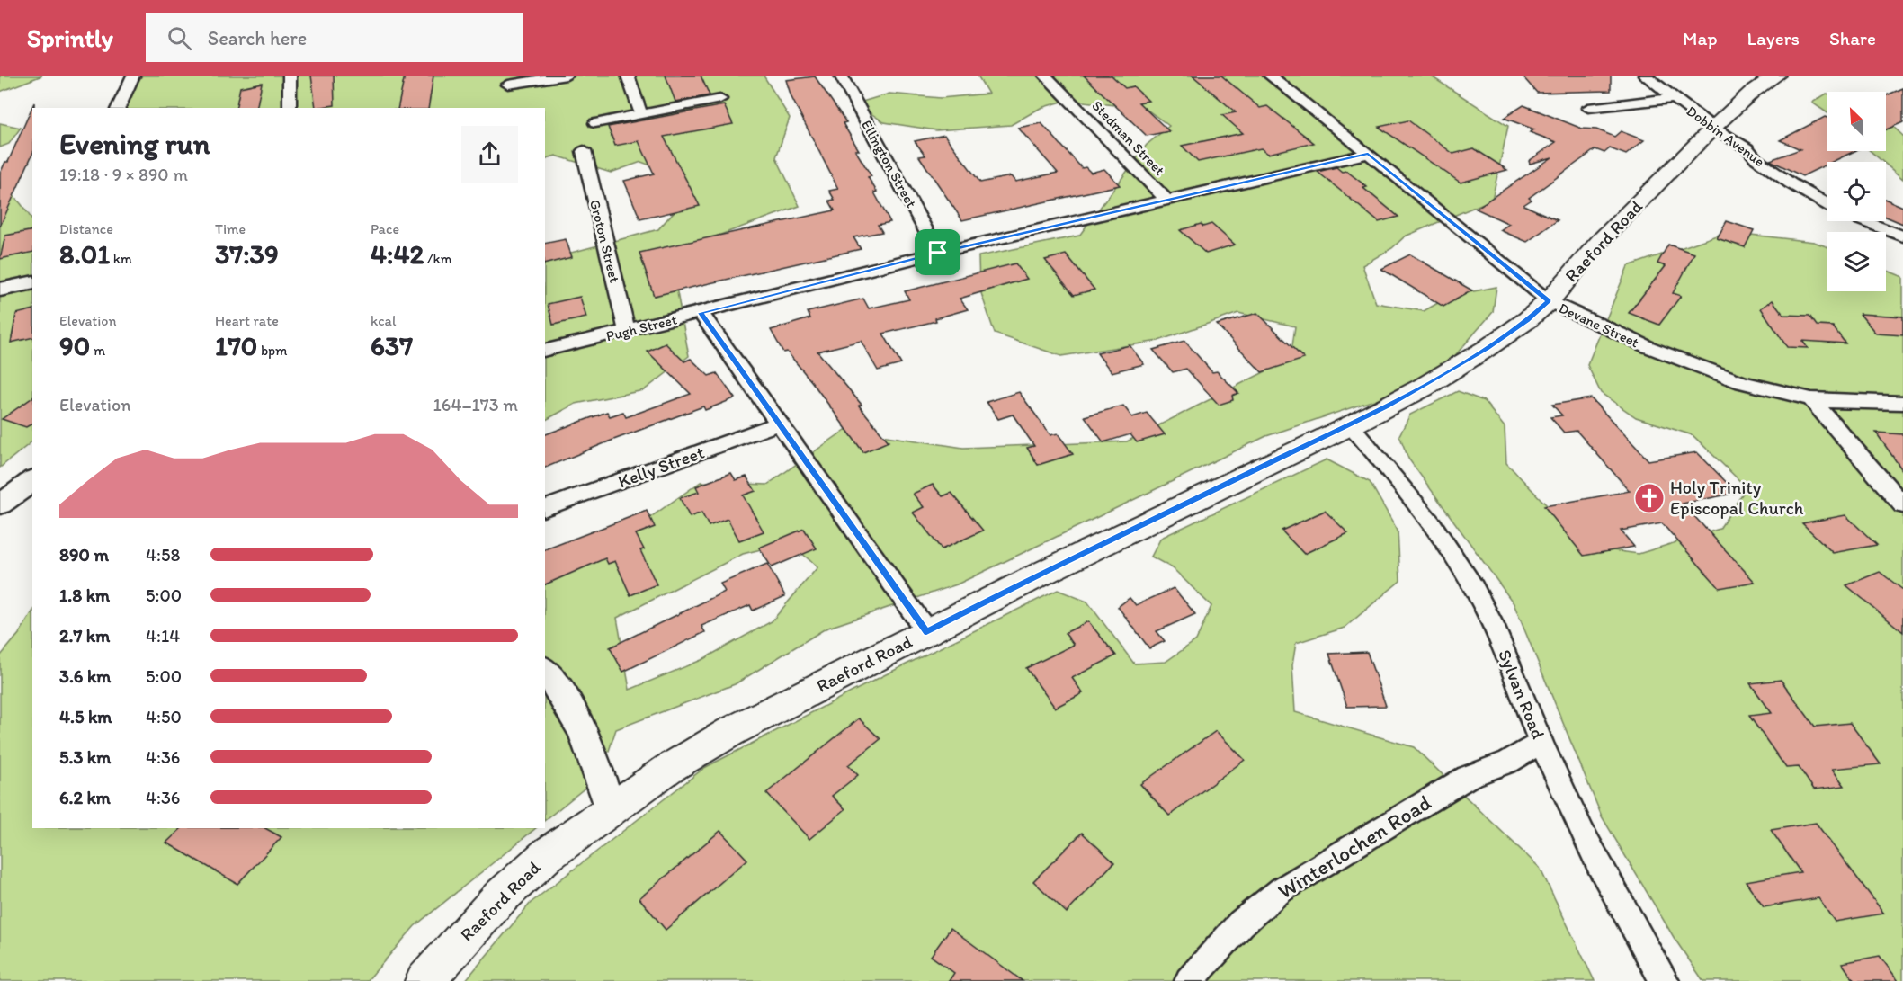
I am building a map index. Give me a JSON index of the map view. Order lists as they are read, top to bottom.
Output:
{
  "streets": {
    "main road": ["Raeford Road"],
    "street": [
      "Dobbin Avenue",
      "Stedman Street",
      "Ellington Street",
      "Groton Street",
      "Devane Street",
      "Pugh Street",
      "Kelly Street",
      "Sylvan Road",
      "Winterlochen Road"
    ]
  },
  "crossings": [
    ["Dobbin Avenue", "Raeford Road"],
    ["Stedman Street", "Pugh Street"],
    ["Ellington Street", "Pugh Street"],
    ["Groton Street", "Pugh Street"],
    ["Raeford Road", "Devane Street"],
    ["Raeford Road", "Sylvan Road"],
    ["Devane Street", "Pugh Street"],
    ["Sylvan Road", "Winterlochen Road"]
  ],
  "places": {
    "church": ["Holy Trinity Episcopal Church"]
  },
  "north": "top left",
  "page": {
    "header": "Sprintly",
    "search": "Search here",
    "nav": ["Map", "Layers", "Share"],
    "heading": ["Evening run", "19:18 · 9 × 890 m"],
    "stats": [
      ["Distance", "8.01 km"],
      ["Time", "37:39"],
      ["Pace", "4:42 /km"],
      ["Elevation", "90 m"],
      ["Heart rate", "170 bpm"],
      ["kcal", "637"]
    ],
    "chart": ["Elevation", "164–173 m"],
    "list": [
      {
        "name": "890 m",
        "note": "4:58"
      },
      {
        "name": "1.8 km",
        "note": "5:00"
      },
      {
        "name": "2.7 km",
        "note": "4:14"
      },
      {
        "name": "3.6 km",
        "note": "5:00"
      },
      {
        "name": "4.5 km",
        "note": "4:50"
      },
      {
        "name": "5.3 km",
        "note": "4:36"
      },
      {
        "name": "6.2 km",
        "note": "4:36"
      }
    ]
  }
}
